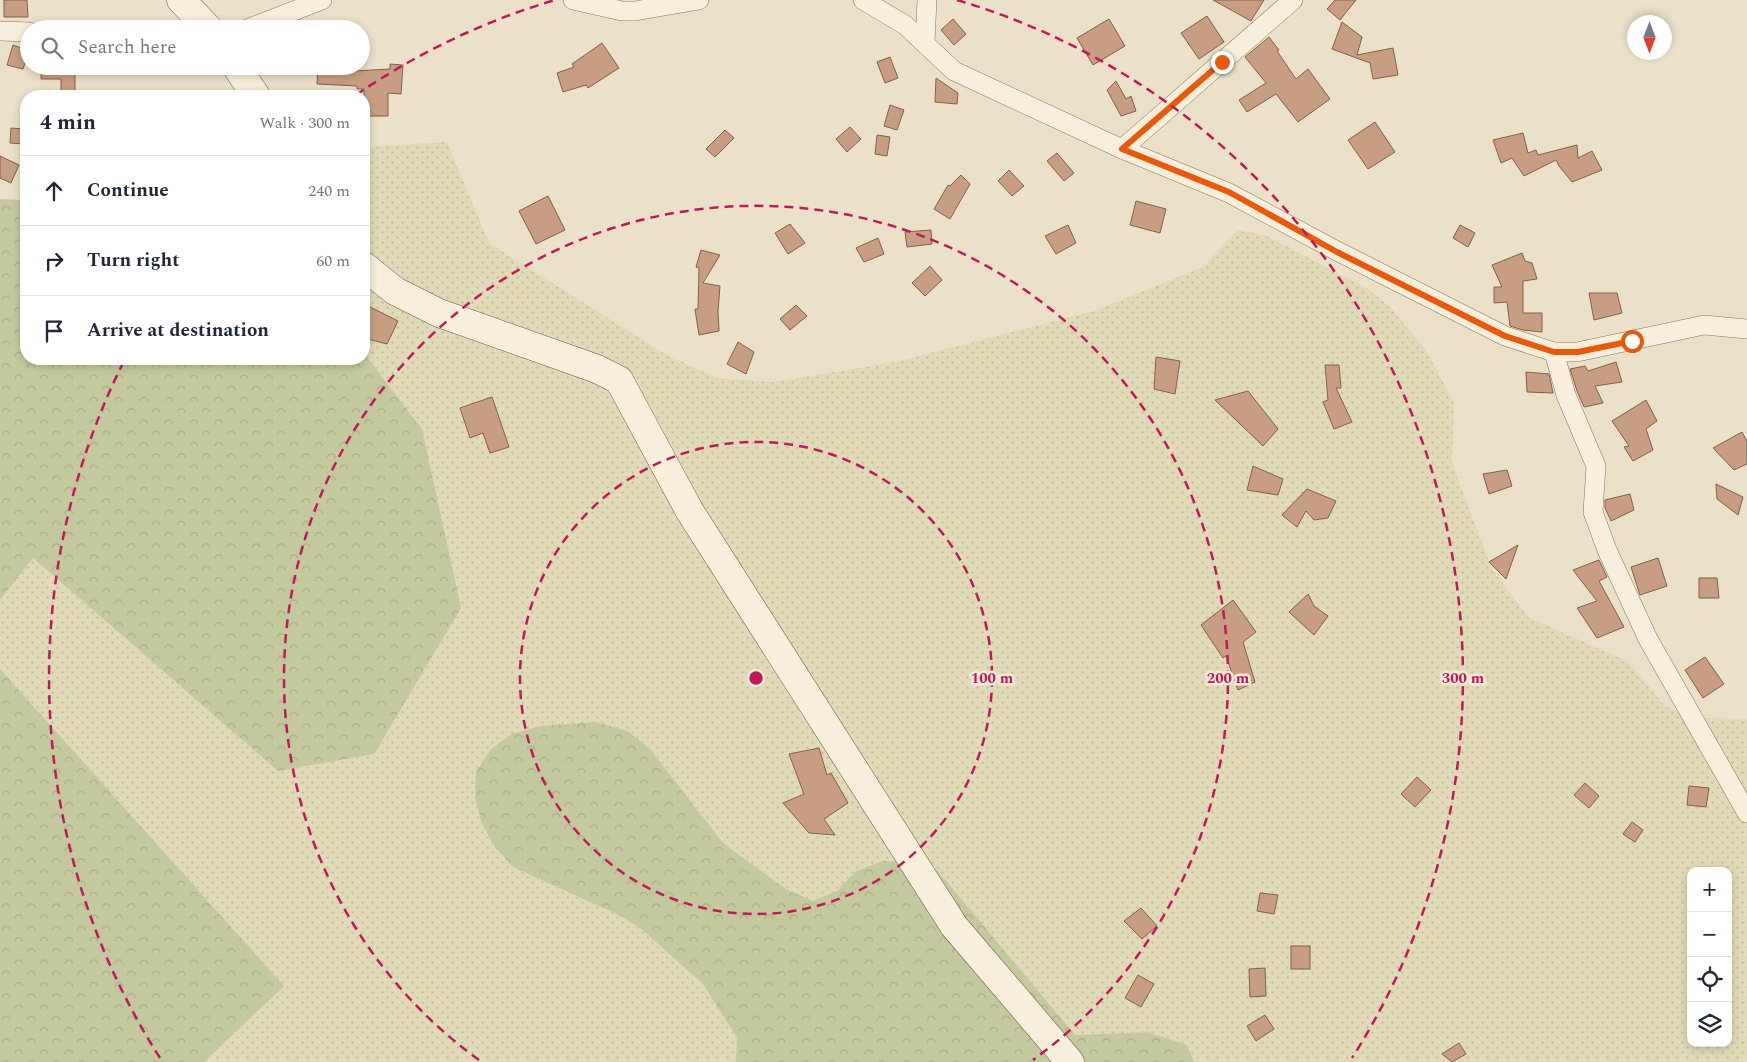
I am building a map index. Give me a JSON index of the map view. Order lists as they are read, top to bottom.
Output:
{
  "north": "bottom",
  "page": {
    "search": "Search here",
    "heading": ["4 min", "Walk · 300 m"],
    "list": [
      ["Continue", "240 m"],
      ["Turn right", "60 m"],
      "Arrive at destination"
    ],
    "map_buttons": ["+", "−"]
  },
  "rings": ["100 m", "200 m", "300 m"]
}
